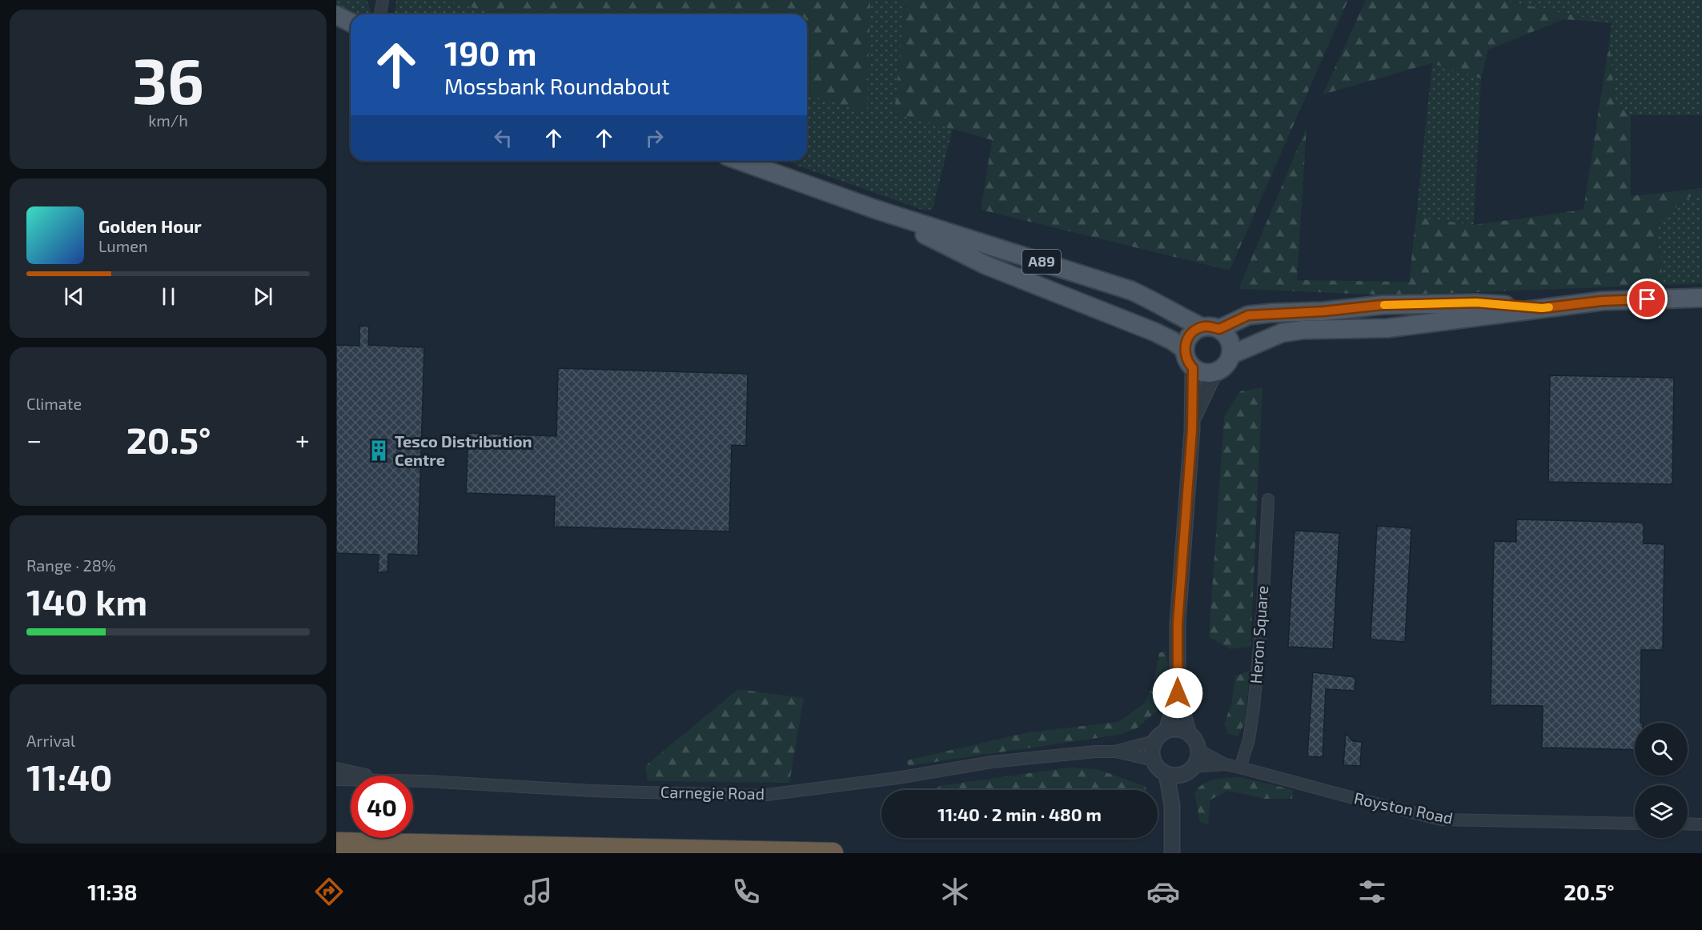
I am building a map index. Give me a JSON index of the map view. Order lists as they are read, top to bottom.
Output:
{
  "streets": {
    "main road": ["A89"],
    "street": ["Heron Square", "Carnegie Road", "Royston Road"]
  },
  "crossings": [
    ["Heron Square", "Royston Road"],
    ["Carnegie Road", "Royston Road"]
  ],
  "places": {
    "building": ["Tesco Distribution Centre"]
  },
  "page": {
    "tile": [
      ["36", "km/h"],
      "Climate",
      ["Range · 28%", "140 km"],
      ["Arrival", "11:40"]
    ],
    "turn": ["190 m", "Mossbank Roundabout"],
    "song": ["Golden Hour", "Lumen"],
    "heat": ["−", "20.5°", "+"],
    "limit": "40",
    "trip": "11:40 · 2 min · 480 m",
    "tabs": ["11:38", "20.5°"]
  }
}
